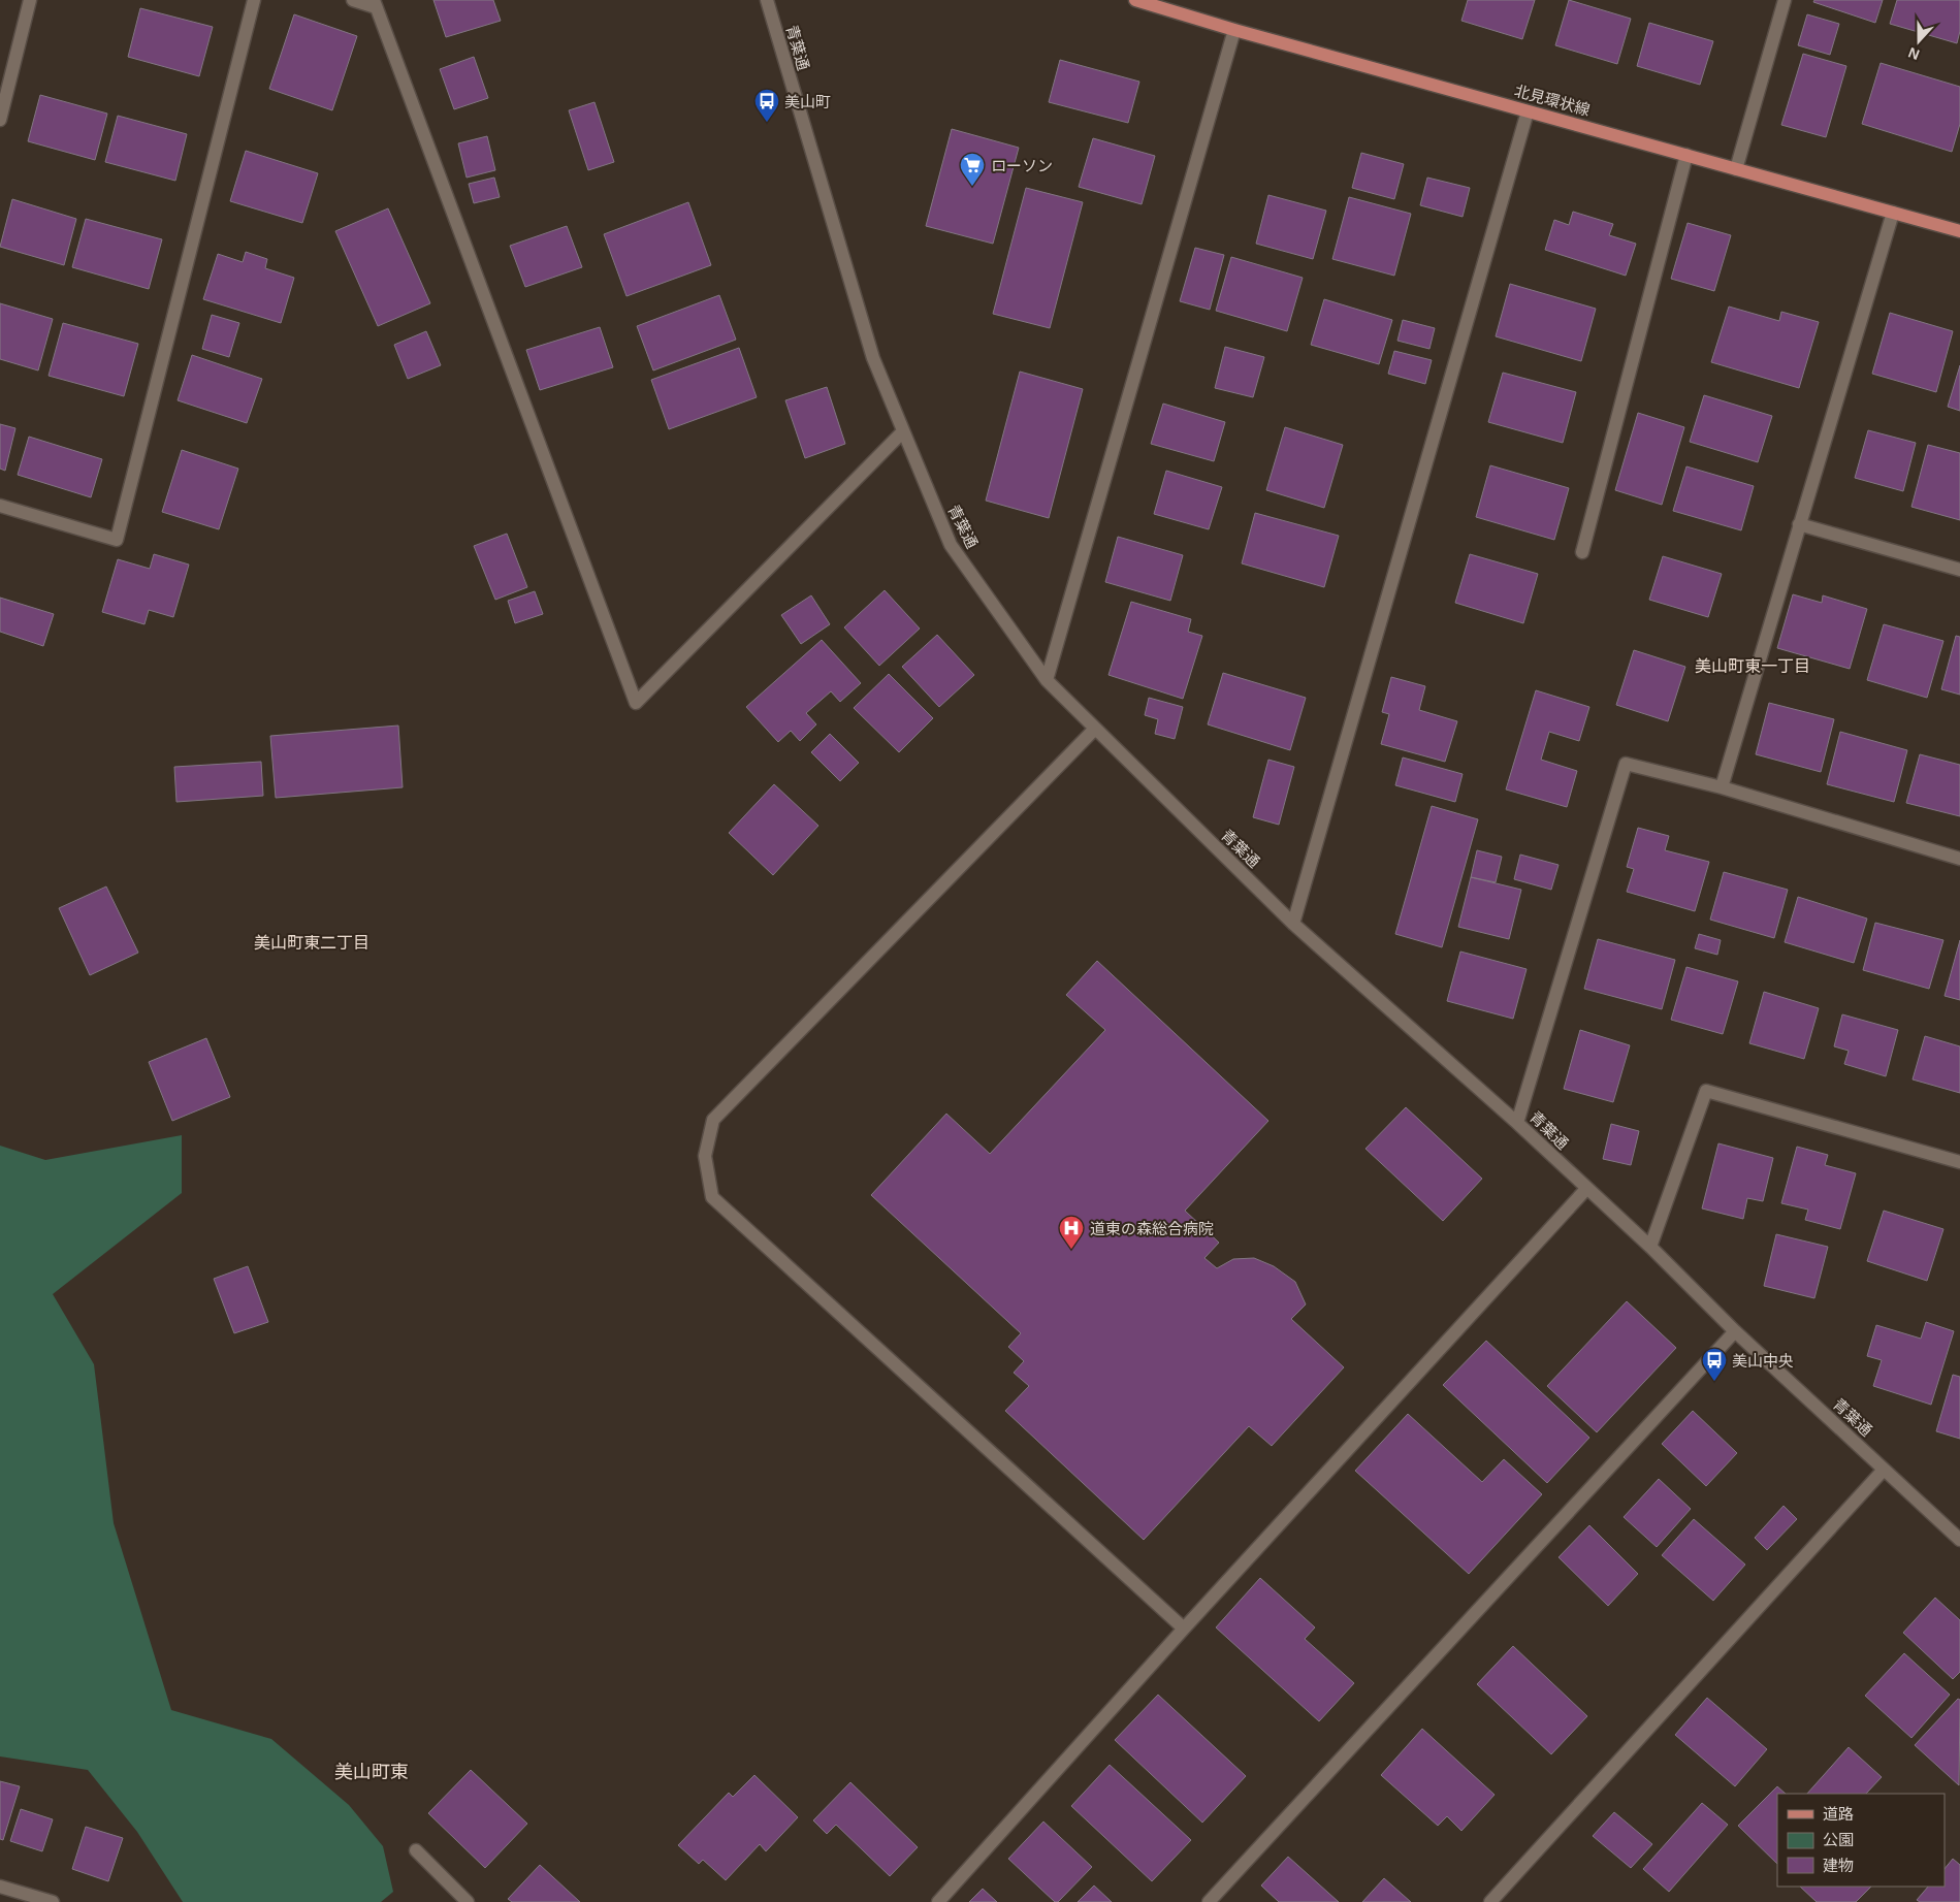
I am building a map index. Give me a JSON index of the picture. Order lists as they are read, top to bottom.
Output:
{
  "streets": {
    "main road": ["北見環状線"],
    "street": ["青葉通"]
  },
  "districts": ["美山町東一丁目", "美山町東二丁目", "美山町東"],
  "places": {
    "bus stop": ["美山町", "美山中央"],
    "supermarket": ["ローソン"],
    "hospital": ["道東の森総合病院"]
  },
  "legend": ["道路", "公園", "建物"],
  "north": "bottom"
}
